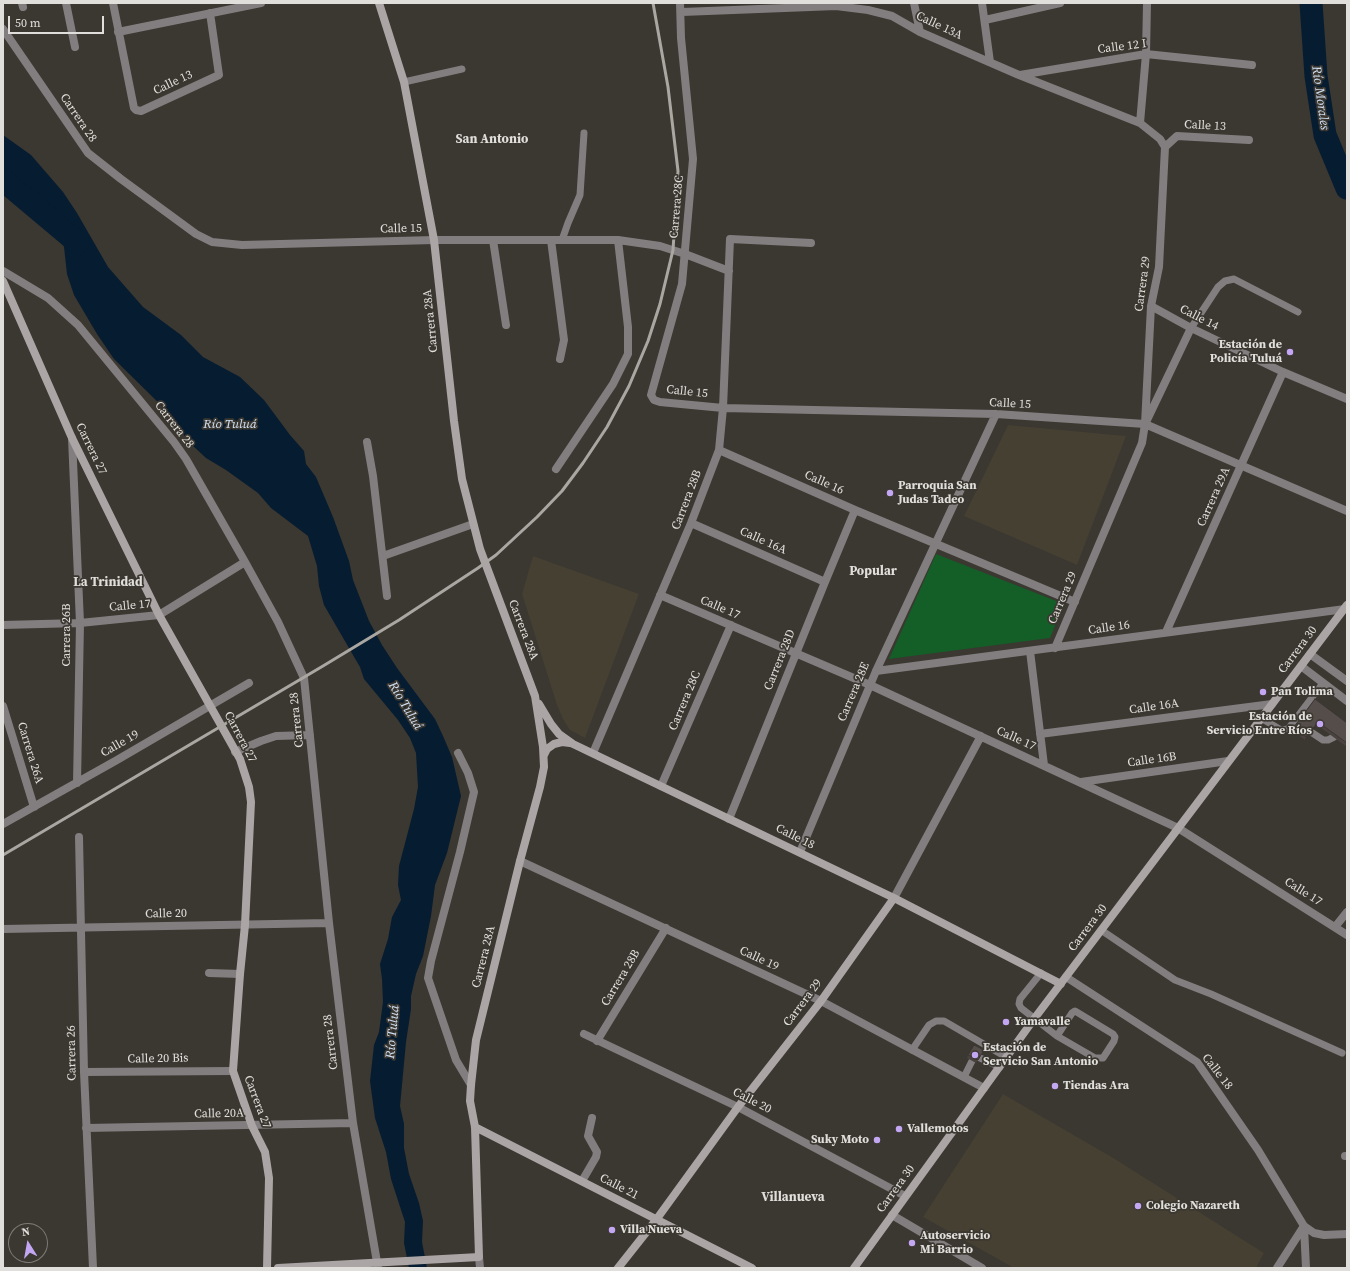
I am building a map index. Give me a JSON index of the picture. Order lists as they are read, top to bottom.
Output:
{
  "streets": {
    "street": [
      "Calle 13A",
      "Calle 12 I",
      "Calle 13",
      "Carrera 28",
      "Carrera 28C",
      "Calle 15",
      "Carrera 29",
      "Calle 14",
      "Carrera 28A",
      "Carrera 27",
      "Calle 16",
      "Carrera 29A",
      "Carrera 28B",
      "Calle 16A",
      "Calle 17",
      "Carrera 26B",
      "Carrera 30",
      "Carrera 28D",
      "Carrera 28E",
      "Calle 19",
      "Carrera 26A",
      "Calle 16B",
      "Calle 18",
      "Calle 20",
      "Carrera 26",
      "Calle 20 Bis",
      "Calle 20A",
      "Calle 21"
    ]
  },
  "crossings": [
    ["Calle 13A", "Calle 12 I"],
    ["Calle 13A", "Calle 13"],
    ["Calle 13A", "Carrera 28C"],
    ["Calle 13A", "Carrera 29"],
    ["Calle 13", "Carrera 29"],
    ["Carrera 28", "Calle 15"],
    ["Carrera 28", "Calle 17"],
    ["Carrera 28", "Calle 20"],
    ["Carrera 28", "Calle 20A"],
    ["Carrera 28C", "Calle 15"],
    ["Carrera 28C", "Calle 17"],
    ["Carrera 28C", "Calle 18"],
    ["Calle 15", "Carrera 29"],
    ["Calle 15", "Carrera 28A"],
    ["Calle 15", "Carrera 29A"],
    ["Calle 15", "Carrera 28B"],
    ["Calle 15", "Carrera 28E"],
    ["Carrera 29", "Calle 14"],
    ["Carrera 29", "Calle 16"],
    ["Carrera 29", "Calle 17"],
    ["Carrera 29", "Calle 19"],
    ["Carrera 29", "Calle 18"],
    ["Carrera 29", "Calle 20"],
    ["Carrera 29", "Calle 21"],
    ["Calle 14", "Carrera 29A"],
    ["Carrera 28A", "Calle 19"],
    ["Carrera 28A", "Calle 18"],
    ["Carrera 28A", "Calle 21"],
    ["Carrera 27", "Calle 17"],
    ["Carrera 27", "Carrera 26B"],
    ["Carrera 27", "Calle 19"],
    ["Carrera 27", "Calle 20"],
    ["Carrera 27", "Calle 20 Bis"],
    ["Carrera 27", "Calle 20A"],
    ["Calle 16", "Carrera 29A"],
    ["Calle 16", "Carrera 28B"],
    ["Calle 16", "Carrera 30"],
    ["Calle 16", "Carrera 28D"],
    ["Calle 16", "Carrera 28E"],
    ["Carrera 28B", "Calle 16A"],
    ["Carrera 28B", "Calle 17"],
    ["Carrera 28B", "Calle 19"],
    ["Carrera 28B", "Calle 18"],
    ["Carrera 28B", "Calle 20"],
    ["Calle 16A", "Carrera 30"],
    ["Calle 16A", "Carrera 28D"],
    ["Calle 17", "Carrera 26B"],
    ["Calle 17", "Carrera 30"],
    ["Calle 17", "Carrera 28D"],
    ["Calle 17", "Carrera 28E"],
    ["Calle 17", "Calle 16B"],
    ["Carrera 26B", "Calle 19"],
    ["Carrera 30", "Calle 19"],
    ["Carrera 30", "Calle 16B"],
    ["Carrera 30", "Calle 18"],
    ["Carrera 30", "Calle 20"],
    ["Carrera 28D", "Calle 18"],
    ["Carrera 28E", "Calle 18"],
    ["Calle 19", "Carrera 26A"],
    ["Calle 20", "Carrera 26"],
    ["Carrera 26", "Calle 20 Bis"],
    ["Carrera 26", "Calle 20A"]
  ],
  "districts": [
    "San Antonio",
    "Popular",
    "La Trinidad",
    "Villanueva"
  ],
  "water": ["Río Morales", "Río Tuluá"],
  "places": [
    "Estación de Policía Tuluá",
    "Parroquia San Judas Tadeo",
    "Pan Tolima",
    "Estación de Servicio Entre Ríos",
    "Yamavalle",
    "Estación de Servicio San Antonio",
    "Tiendas Ara",
    "Vallemotos",
    "Suky Moto",
    "Colegio Nazareth",
    "Villa Nueva",
    "Autoservicio Mi Barrio"
  ],
  "scale_bar": "50 m",
  "north": "top"
}
